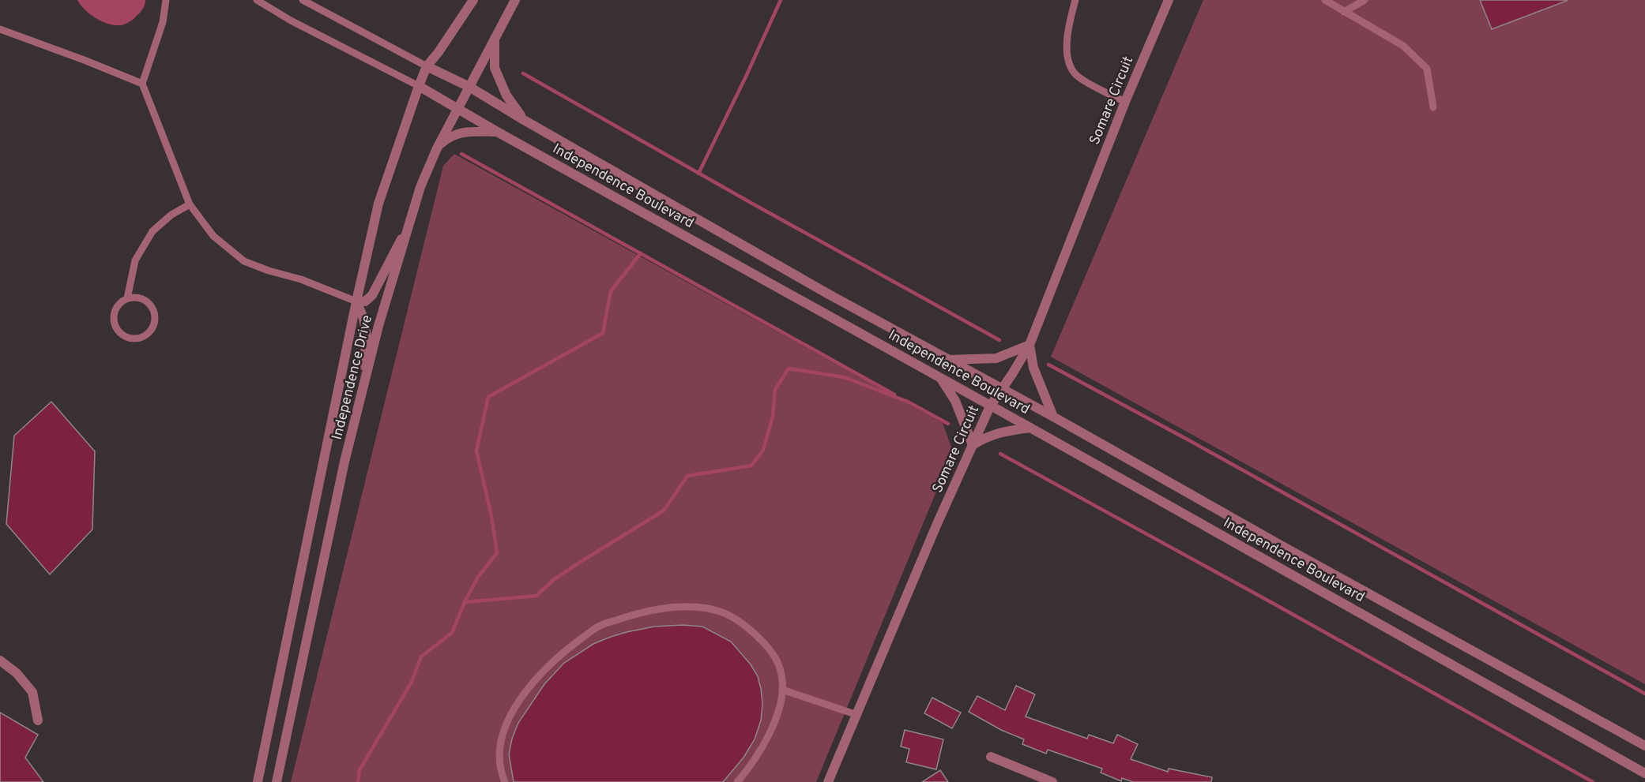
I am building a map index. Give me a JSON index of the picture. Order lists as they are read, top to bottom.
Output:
{
  "streets": {
    "street": ["Somare Circuit", "Independence Boulevard", "Independence Drive"]
  },
  "crossings": [
    ["Somare Circuit", "Independence Boulevard"],
    ["Independence Boulevard", "Independence Drive"]
  ]
}
